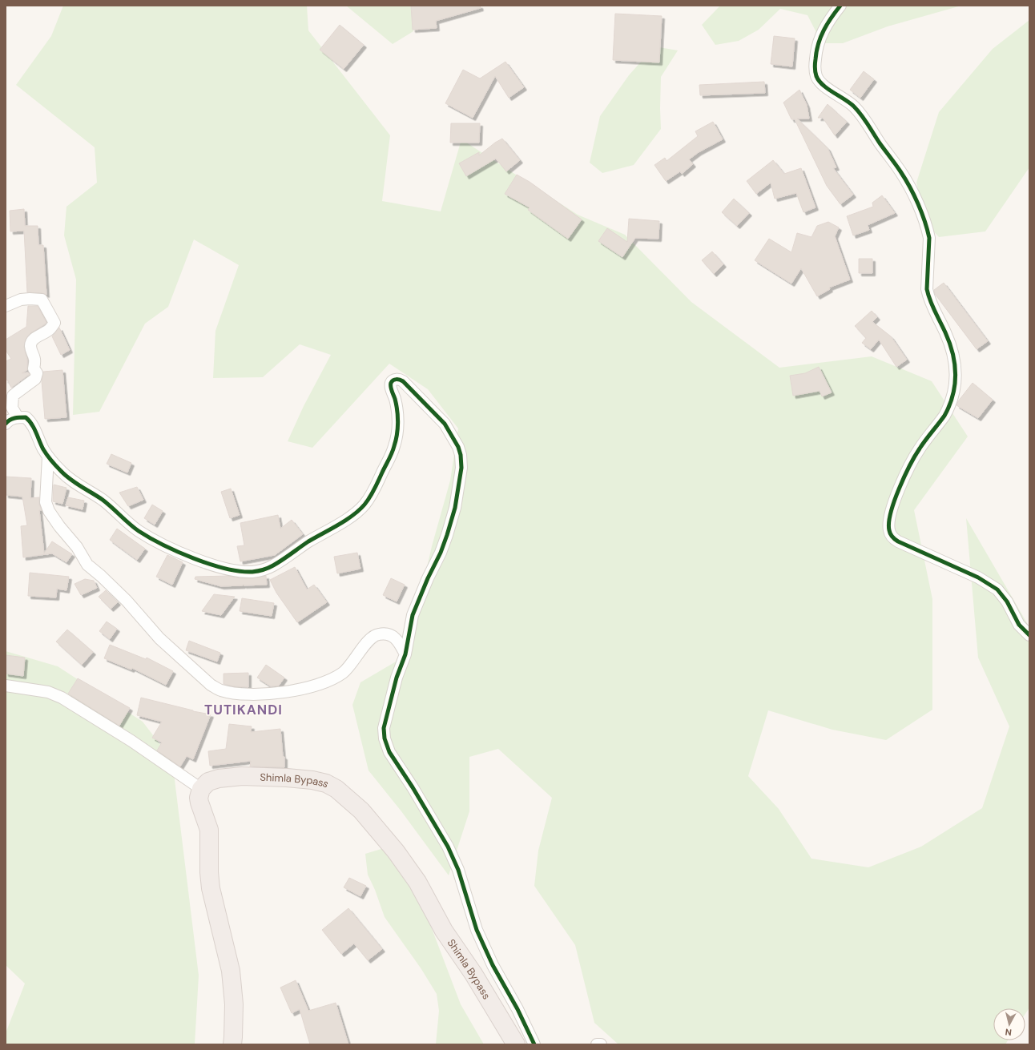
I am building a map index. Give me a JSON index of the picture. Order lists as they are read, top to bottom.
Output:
{
  "streets": {
    "highway": ["Shimla Bypass"]
  },
  "districts": ["TUTIKANDI"],
  "north": "bottom"
}
